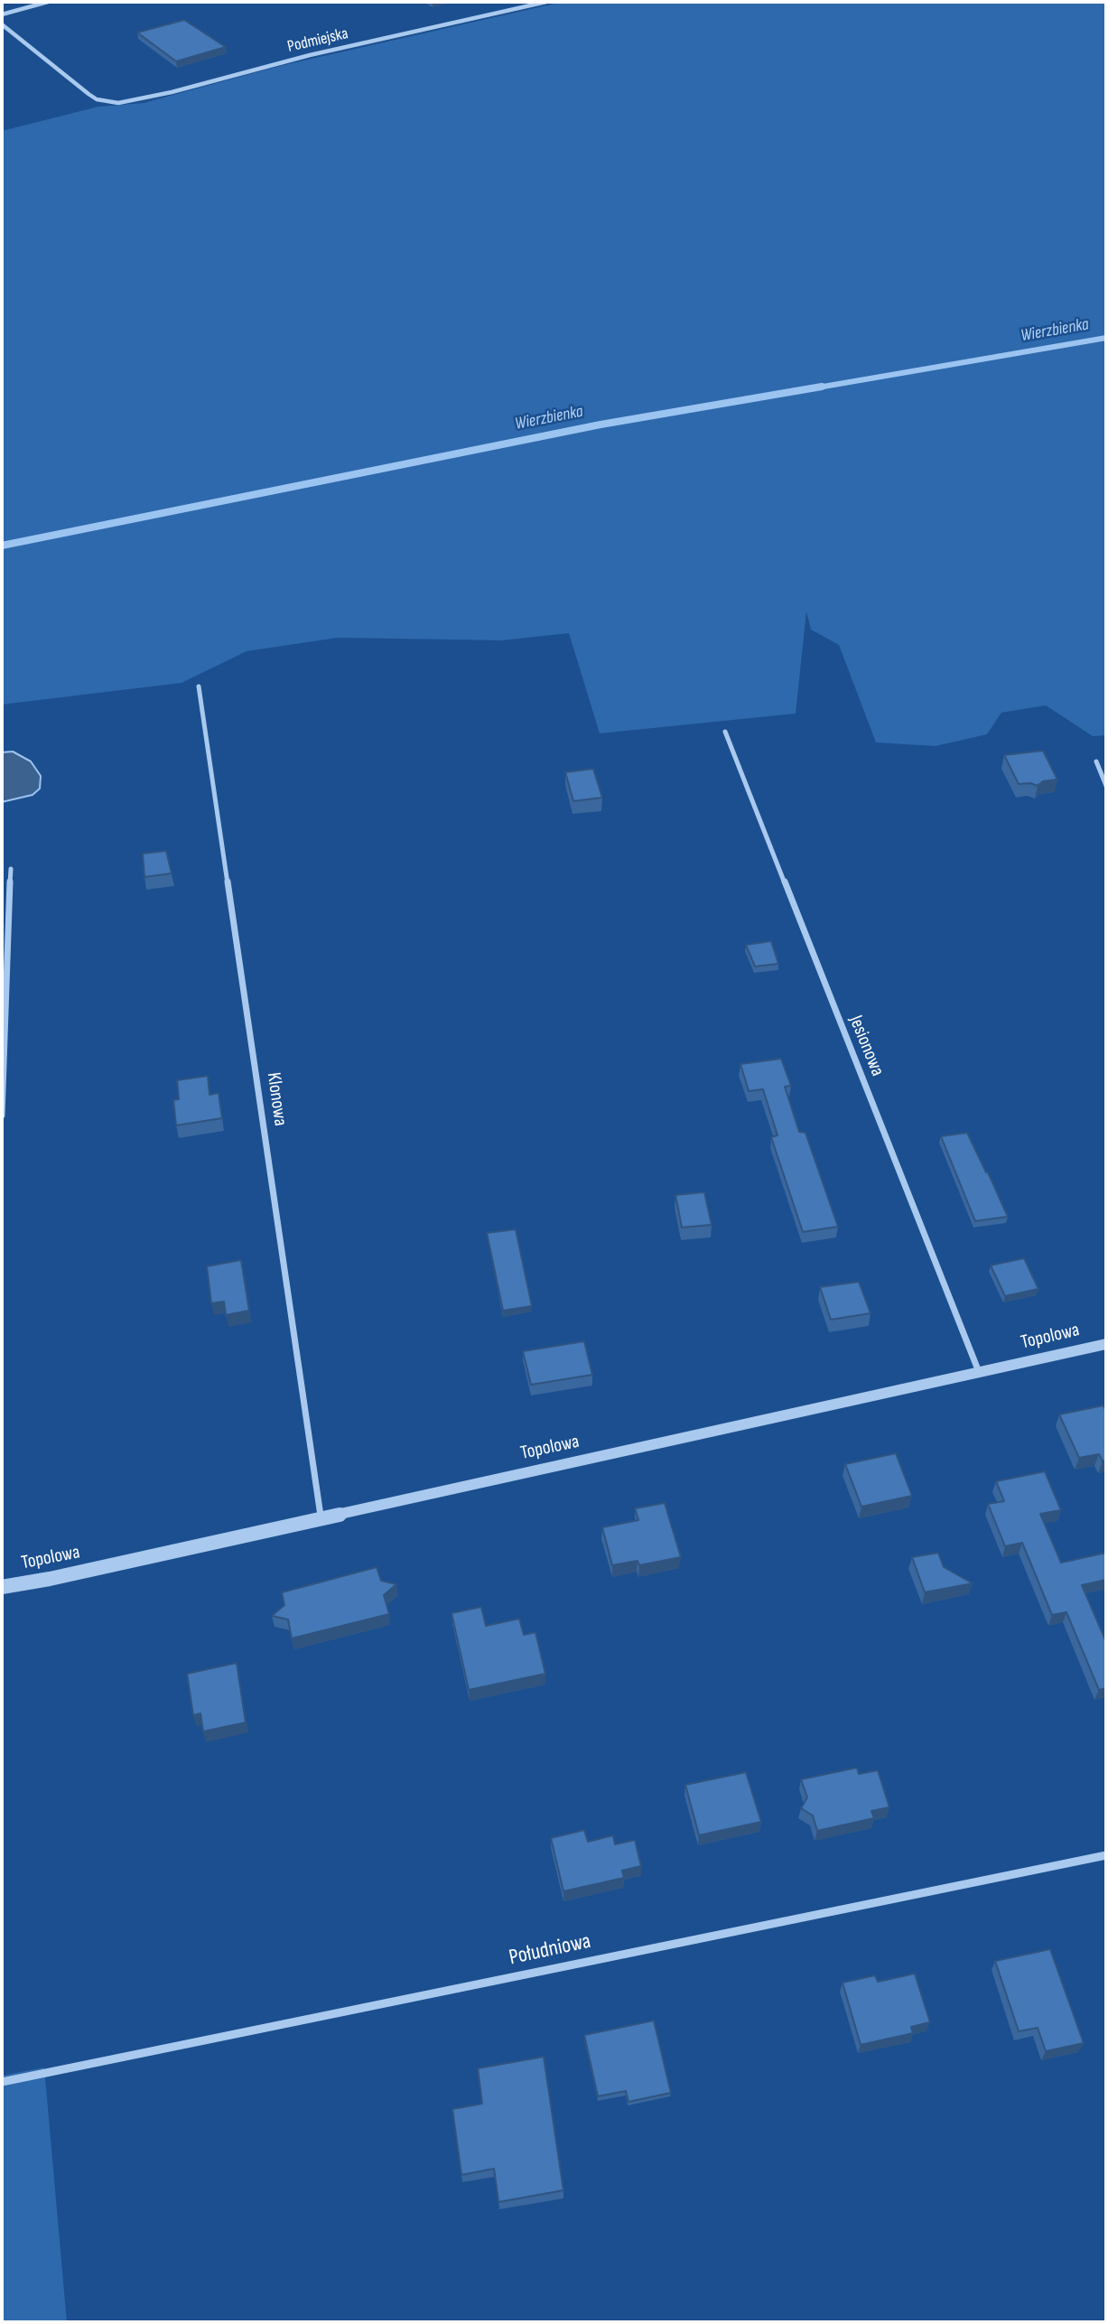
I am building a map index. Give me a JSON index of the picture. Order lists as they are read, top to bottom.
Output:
{
  "streets": {
    "street": [
      "Podmiejska",
      "Jesionowa",
      "Klonowa",
      "Topolowa",
      "Południowa"
    ]
  },
  "crossings": [
    ["Jesionowa", "Topolowa"],
    ["Klonowa", "Topolowa"]
  ],
  "water": ["Wierzbienka"]
}
